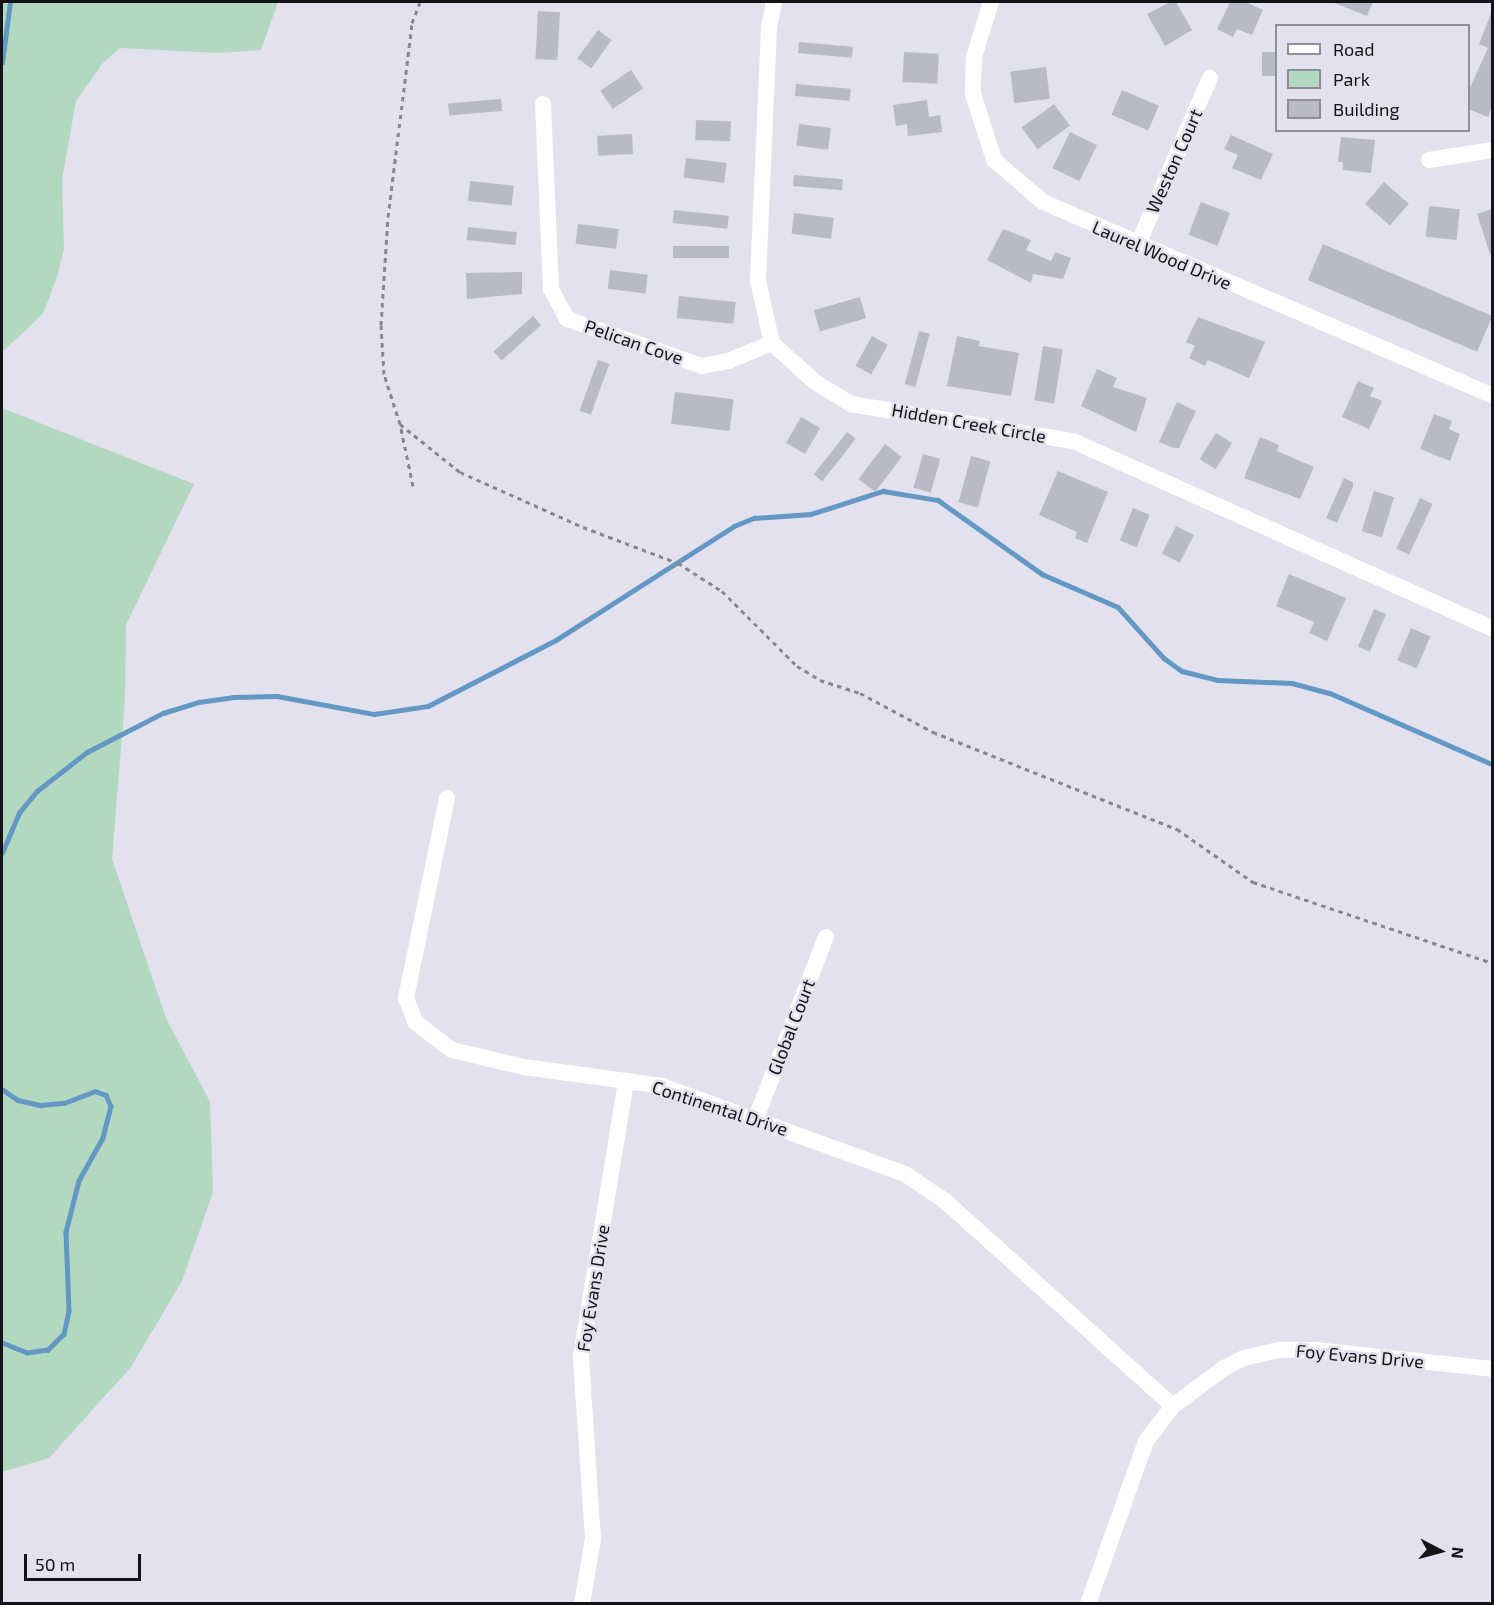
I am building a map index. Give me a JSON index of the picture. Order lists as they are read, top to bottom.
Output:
{
  "streets": {
    "street": [
      "Weston Court",
      "Laurel Wood Drive",
      "Pelican Cove",
      "Hidden Creek Circle",
      "Global Court",
      "Continental Drive",
      "Foy Evans Drive"
    ]
  },
  "crossings": [
    ["Weston Court", "Laurel Wood Drive"],
    ["Pelican Cove", "Hidden Creek Circle"],
    ["Global Court", "Continental Drive"],
    ["Continental Drive", "Foy Evans Drive"]
  ],
  "legend": ["Road", "Park", "Building"],
  "scale_bar": "50 m",
  "north": "right"
}
